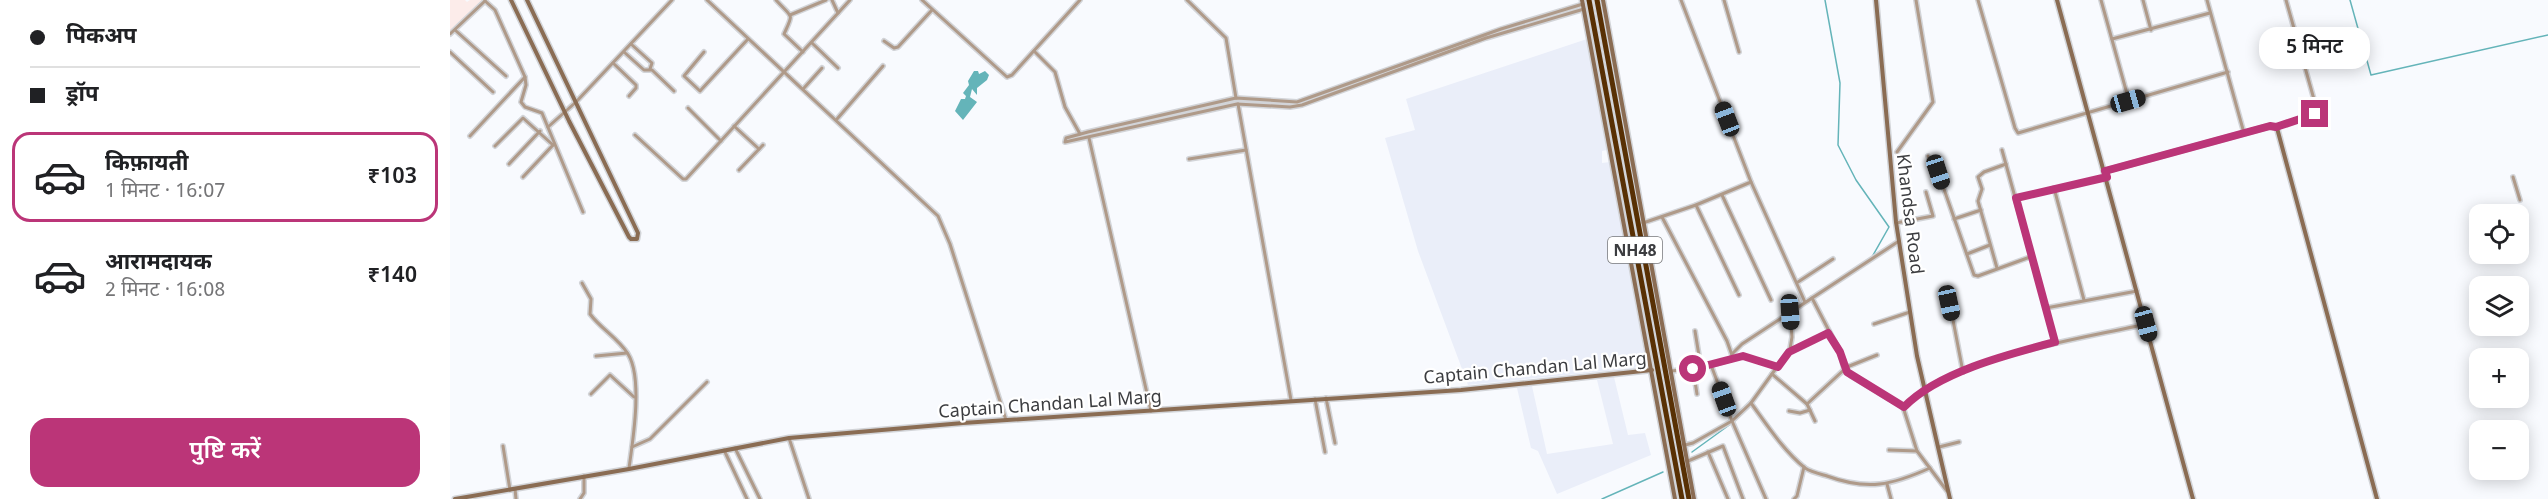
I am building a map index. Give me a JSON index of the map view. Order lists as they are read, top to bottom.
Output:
{
  "streets": {
    "highway": ["NH48"],
    "street": ["Khandsa Road", "Captain Chandan Lal Marg"]
  },
  "page": {
    "banner": ["पिकअप", "ड्रॉप"],
    "bubble": "5 मिनट",
    "list": [
      {
        "name": "किफ़ायती",
        "note": "1 मिनट · 16:07",
        "value": "₹103"
      },
      {
        "name": "आरामदायक",
        "note": "2 मिनट · 16:08",
        "value": "₹140"
      }
    ],
    "map_buttons": ["+", "−"],
    "buttons": "पुष्टि करें"
  }
}
